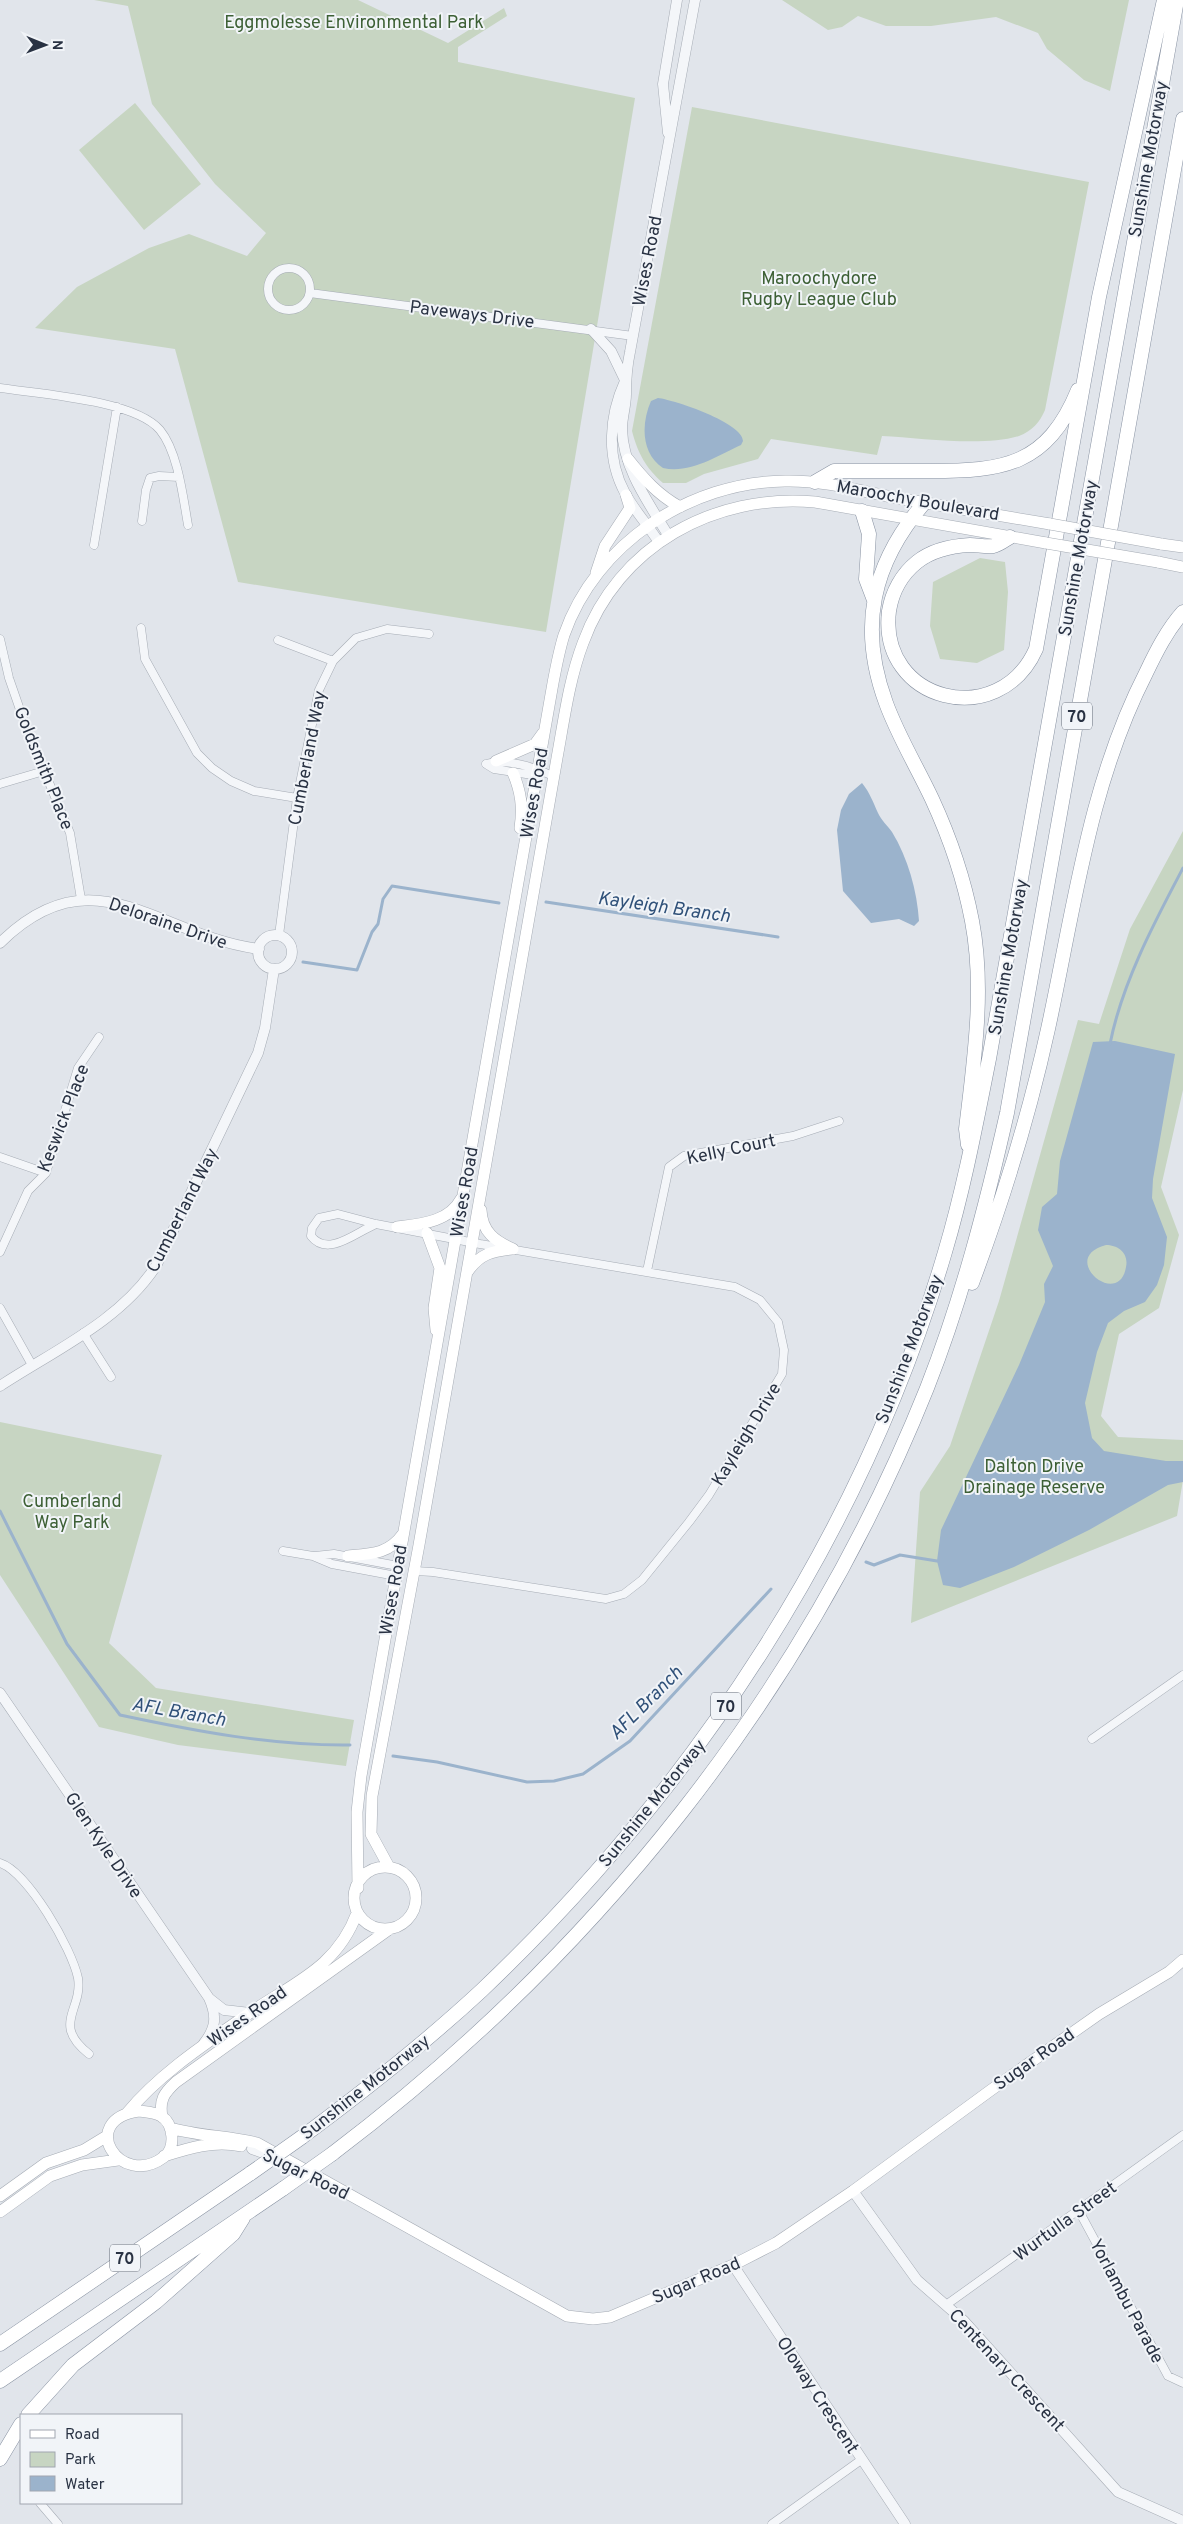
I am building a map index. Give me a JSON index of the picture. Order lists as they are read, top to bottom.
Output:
{
  "streets": {
    "highway": ["Sunshine Motorway", "70"],
    "main road": [
      "Wises Road",
      "Maroochy Boulevard",
      "Kayleigh Drive",
      "Sugar Road"
    ],
    "street": [
      "Paveways Drive",
      "Cumberland Way",
      "Goldsmith Place",
      "Deloraine Drive",
      "Keswick Place",
      "Kelly Court",
      "Glen Kyle Drive",
      "Wurtulla Street",
      "Yorlambu Parade",
      "Centenary Crescent",
      "Oloway Crescent"
    ]
  },
  "crossings": [
    ["Wises Road", "Paveways Drive"],
    ["Wises Road", "Maroochy Boulevard"],
    ["Wises Road", "Kayleigh Drive"],
    ["Wises Road", "Sugar Road"],
    ["Cumberland Way", "Deloraine Drive"],
    ["Goldsmith Place", "Deloraine Drive"],
    ["Kelly Court", "Kayleigh Drive"],
    ["Sugar Road", "Centenary Crescent"],
    ["Sugar Road", "Oloway Crescent"],
    ["Wurtulla Street", "Yorlambu Parade"],
    ["Wurtulla Street", "Centenary Crescent"]
  ],
  "water": ["Kayleigh Branch", "AFL Branch"],
  "parks": [
    "Eggmolesse Environmental Park",
    "Maroochydore Rugby League Club",
    "Dalton Drive Drainage Reserve",
    "Cumberland Way Park"
  ],
  "legend": ["Road", "Park", "Water"],
  "north": "right"
}
